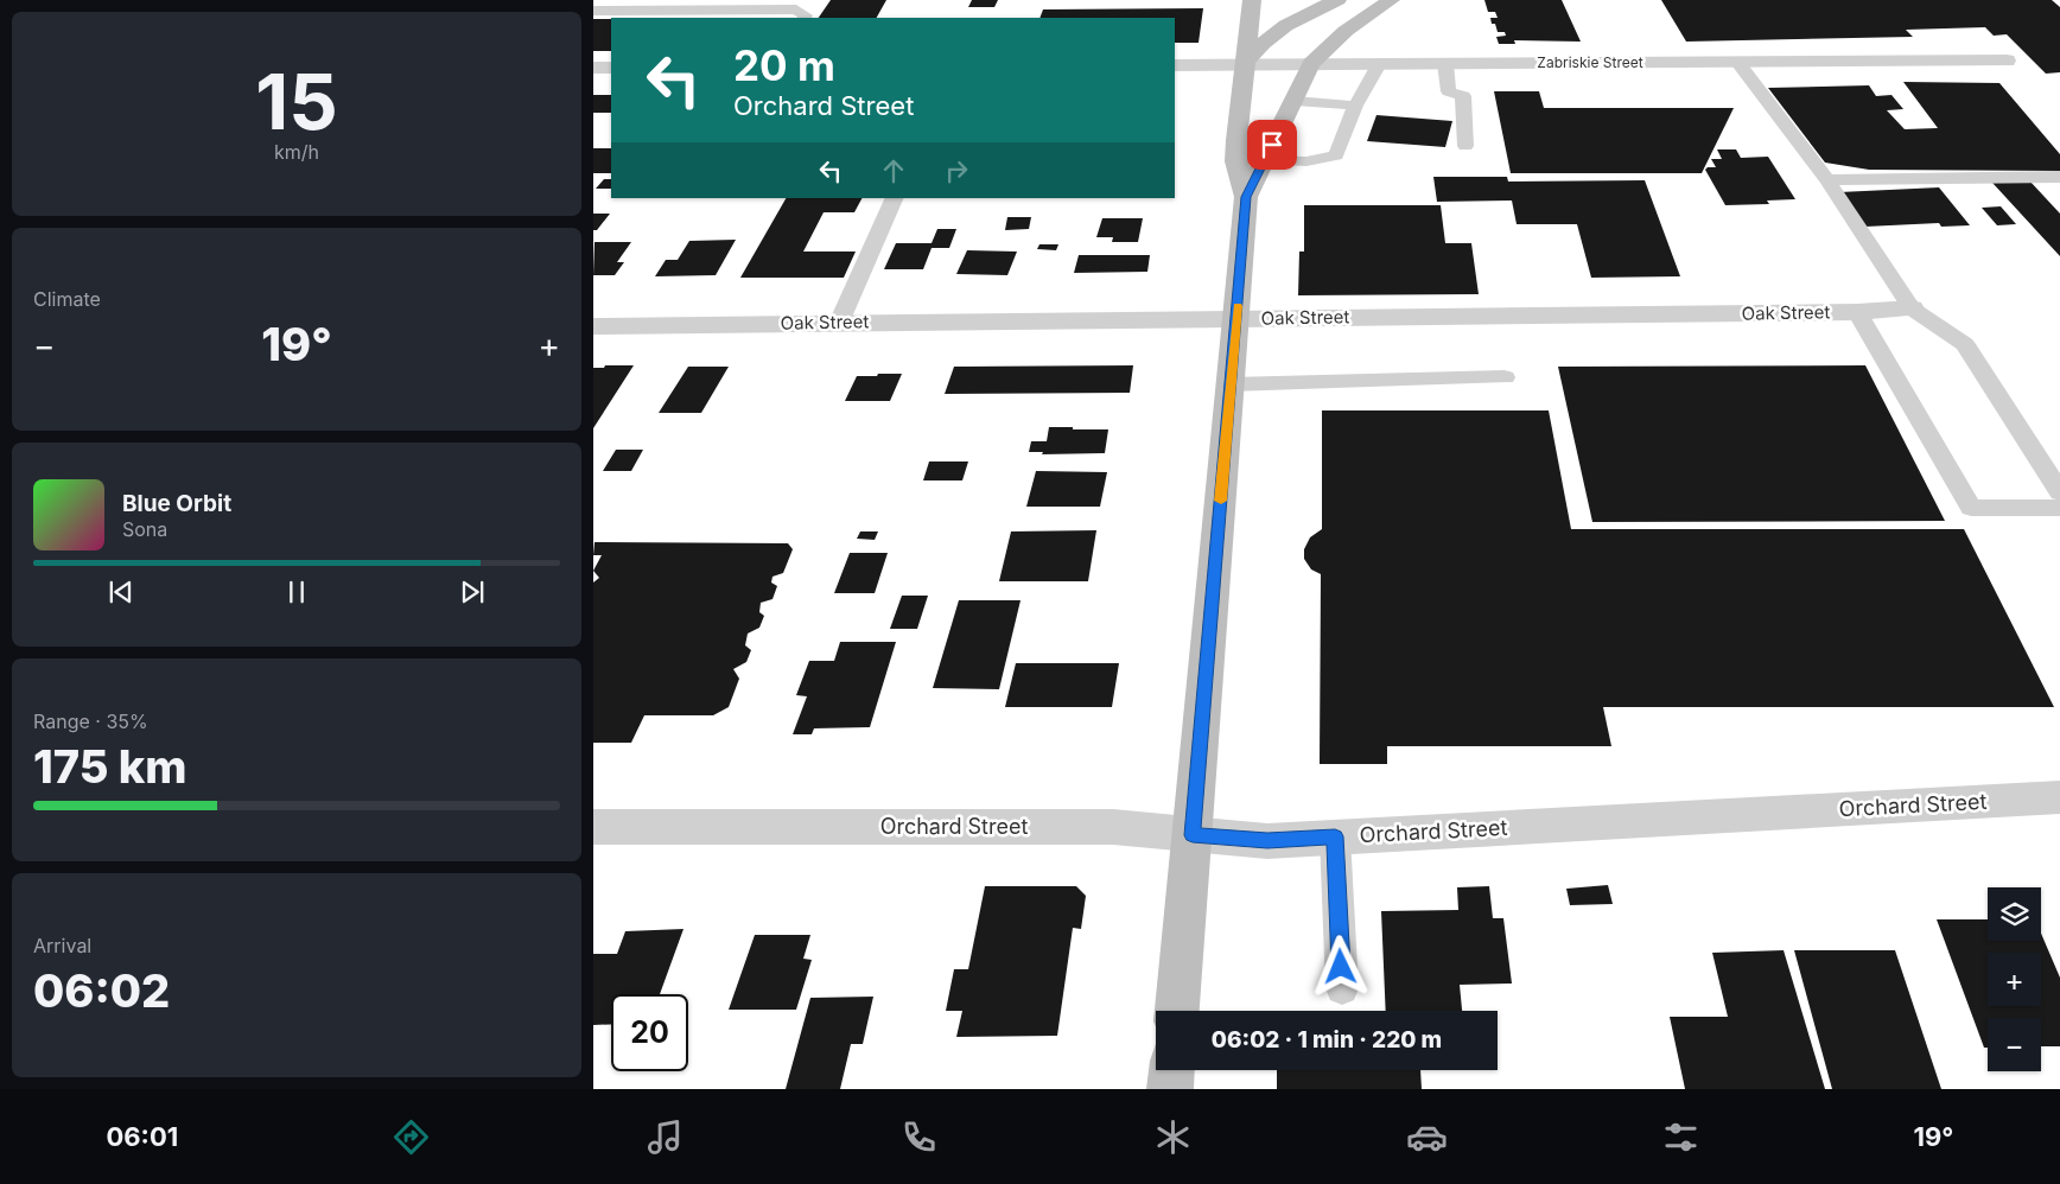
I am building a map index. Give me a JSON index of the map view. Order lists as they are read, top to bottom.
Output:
{
  "streets": {
    "street": ["Zabriskie Street", "Oak Street", "Orchard Street"]
  },
  "page": {
    "tile": [
      ["15", "km/h"],
      "Climate",
      ["Range · 35%", "175 km"],
      ["Arrival", "06:02"]
    ],
    "turn": ["20 m", "Orchard Street"],
    "heat": ["−", "19°", "+"],
    "song": ["Blue Orbit", "Sona"],
    "map_buttons": ["+", "−"],
    "limit": "20",
    "trip": "06:02 · 1 min · 220 m",
    "tabs": ["06:01", "19°"]
  }
}
